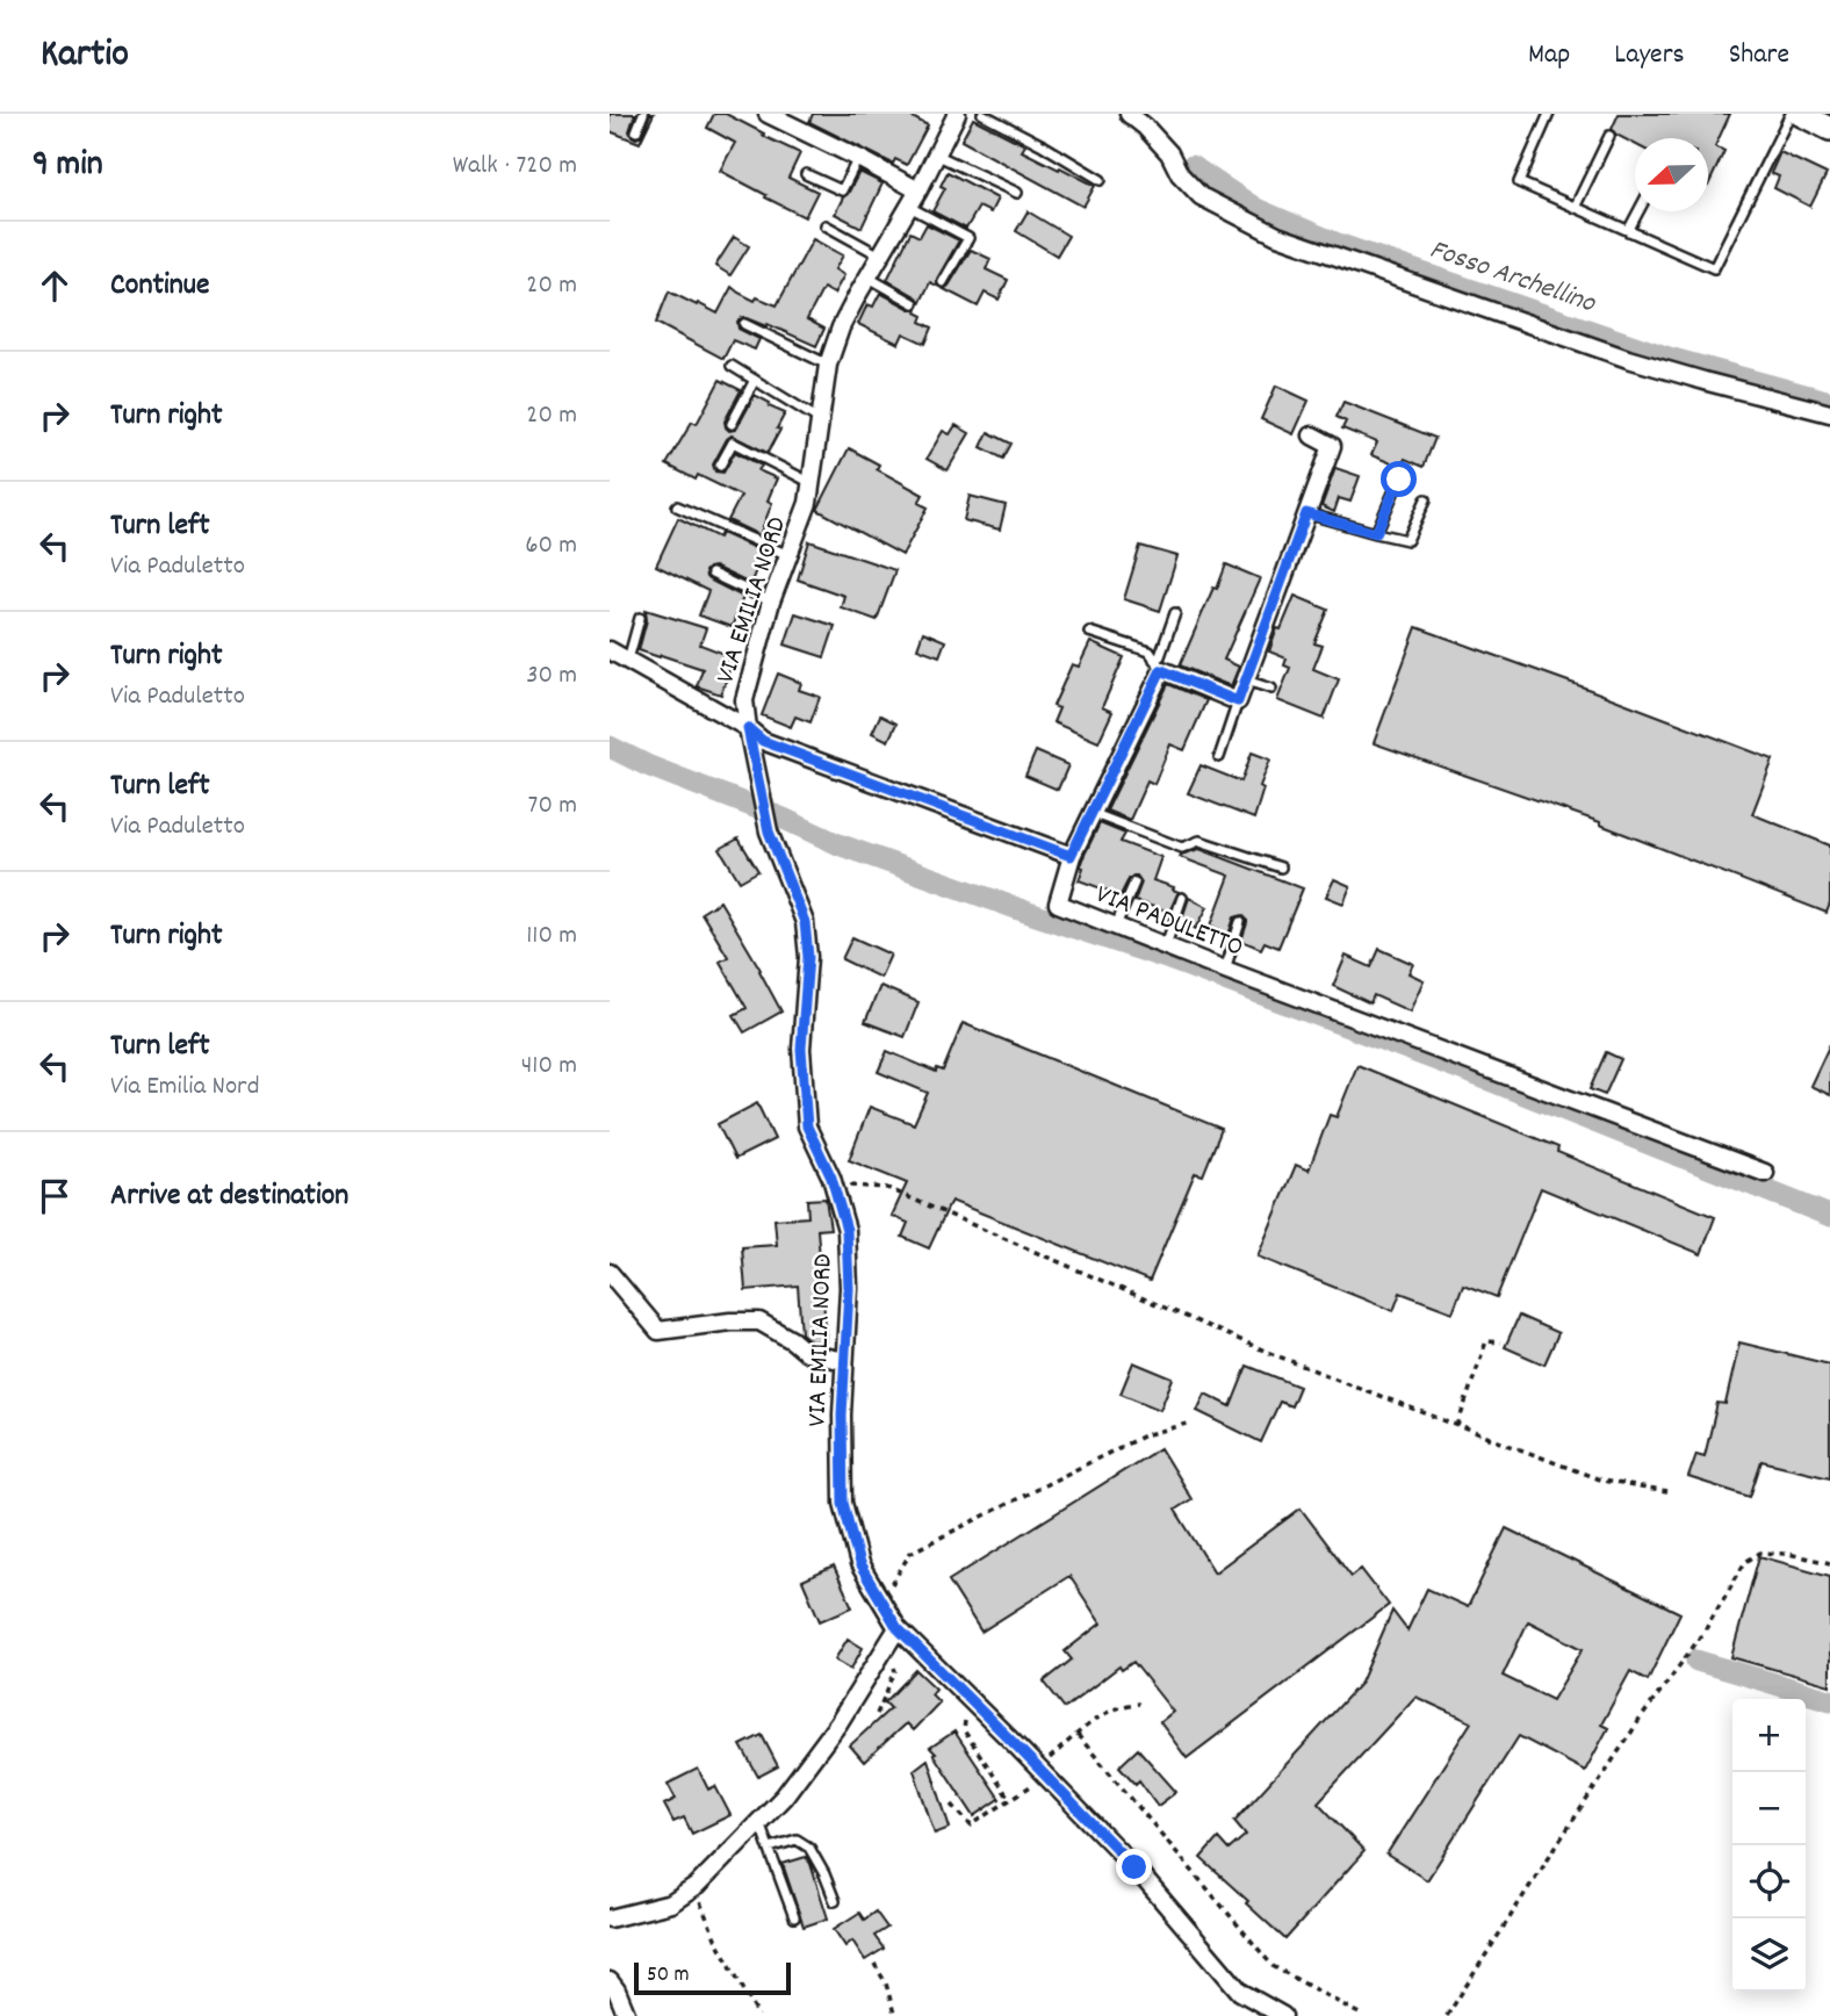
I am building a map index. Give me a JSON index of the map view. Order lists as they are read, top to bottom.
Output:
{
  "streets": {
    "street": ["VIA EMILIA NORD", "VIA PADULETTO"]
  },
  "water": ["Fosso Archellino"],
  "scale_bar": "50 m",
  "north": "left",
  "page": {
    "header": "Kartio",
    "nav": ["Map", "Layers", "Share"],
    "heading": ["9 min", "Walk · 720 m"],
    "list": [
      ["Continue", "20 m"],
      ["Turn right", "20 m"],
      ["Turn left", "Via Paduletto", "60 m"],
      ["Turn right", "Via Paduletto", "30 m"],
      ["Turn left", "Via Paduletto", "70 m"],
      ["Turn right", "110 m"],
      ["Turn left", "Via Emilia Nord", "410 m"],
      "Arrive at destination"
    ],
    "map_buttons": ["+", "−"],
    "scale": "50 m"
  }
}
